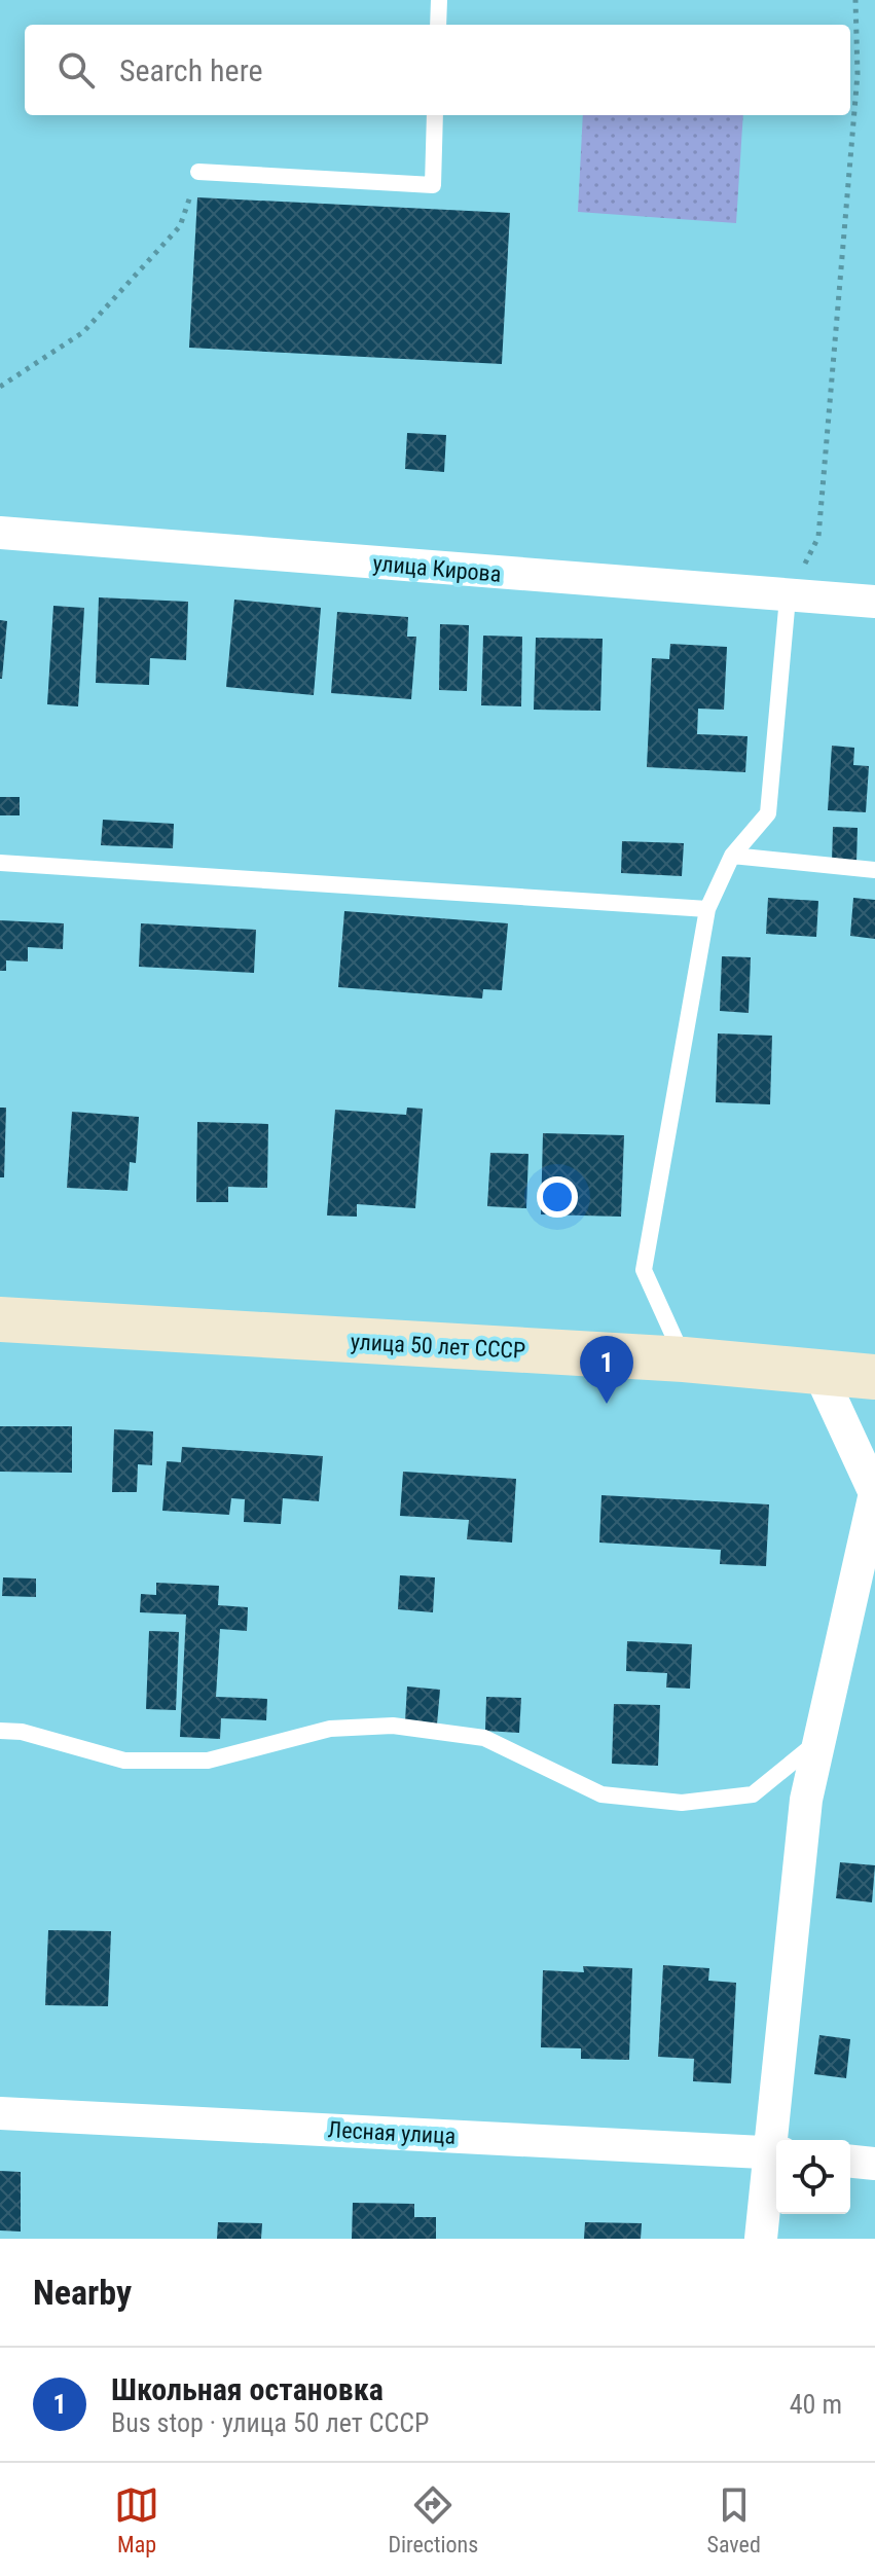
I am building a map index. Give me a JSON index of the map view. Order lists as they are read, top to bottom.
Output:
{
  "streets": {
    "street": ["улица Кирова", "улица 50 лет СССР", "Лесная улица"]
  },
  "page": {
    "search": "Search here",
    "pins": "1",
    "heading": "Nearby",
    "list": [
      {
        "mark": "1",
        "name": "Школьная остановка",
        "note": "Bus stop · улица 50 лет СССР",
        "value": "40 m"
      }
    ],
    "nav": ["Map", "Directions", "Saved"]
  }
}
